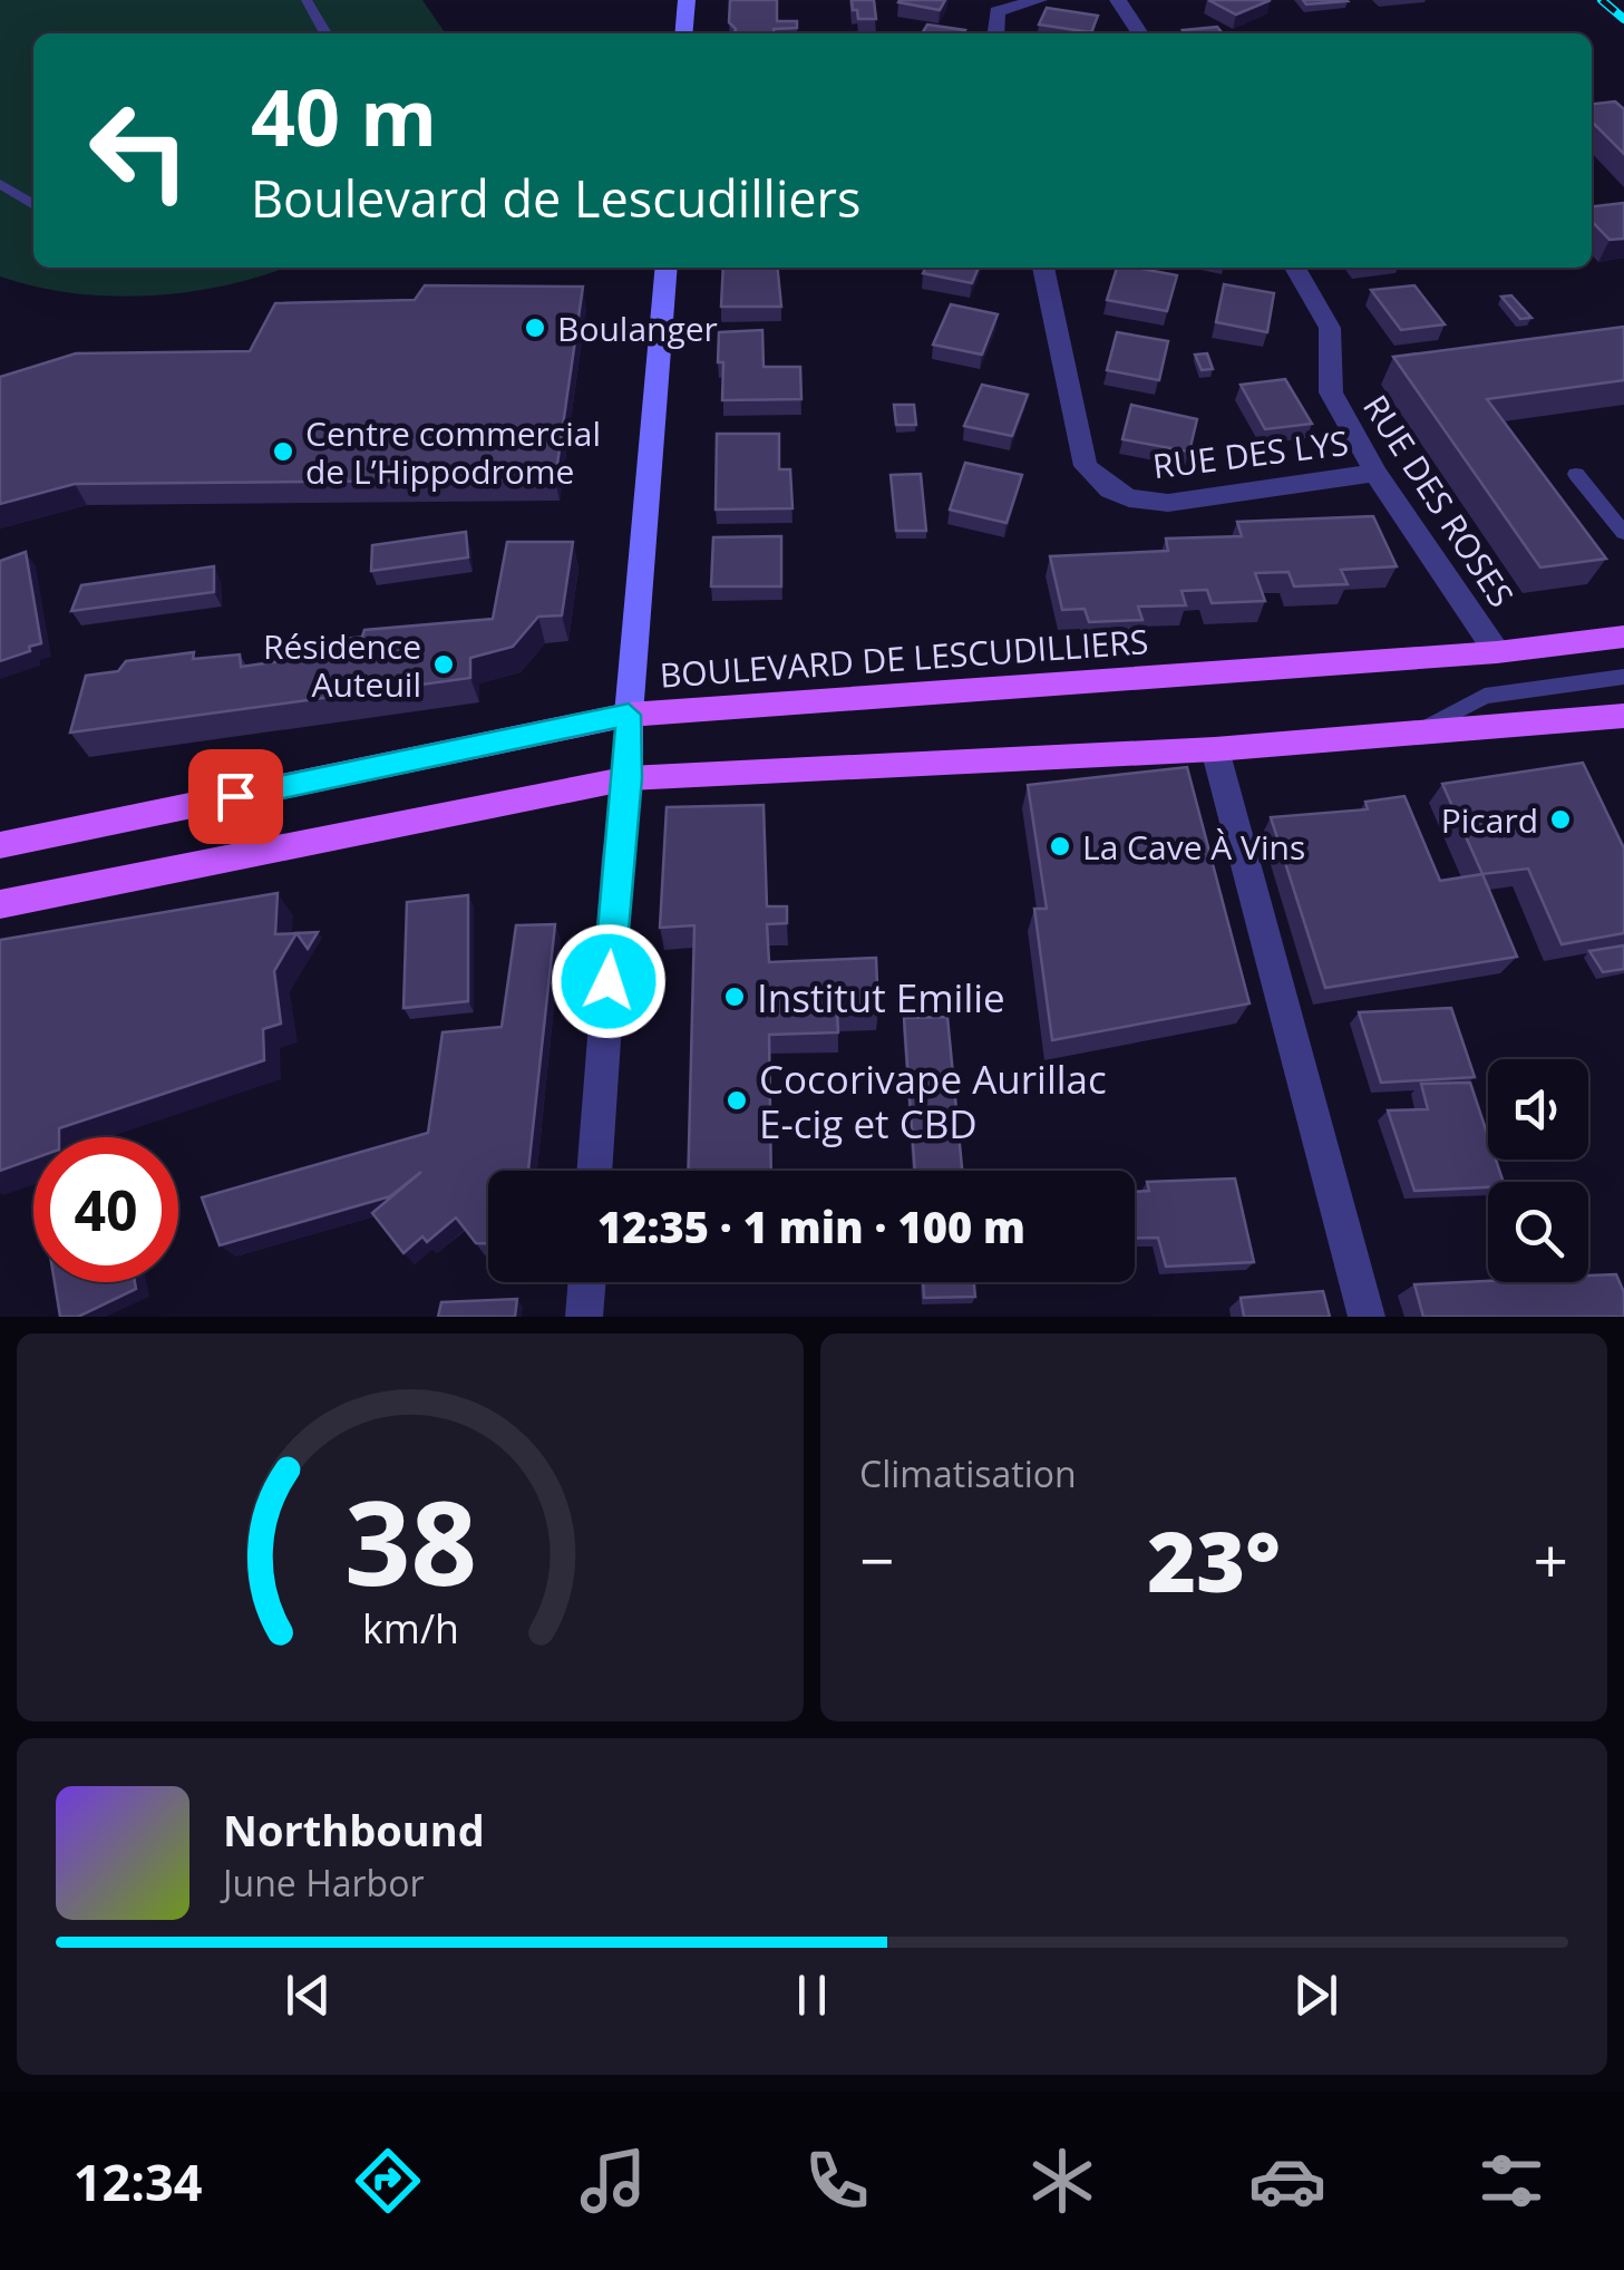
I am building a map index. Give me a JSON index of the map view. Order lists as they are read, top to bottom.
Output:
{
  "streets": {
    "main road": ["BOULEVARD DE LESCUDILLIERS"],
    "street": ["RUE DES LYS", "RUE DES ROSES"]
  },
  "crossings": [
    ["RUE DES LYS", "RUE DES ROSES"],
    ["RUE DES ROSES", "BOULEVARD DE LESCUDILLIERS"]
  ],
  "places": [
    "Boulanger",
    "Centre commercial de L’Hippodrome",
    "Résidence Auteuil",
    "Picard",
    "La Cave À Vins",
    "Institut Emilie",
    "Cocorivape Aurillac E-cig et CBD"
  ],
  "page": {
    "turn": ["40 m", "Boulevard de Lescudilliers"],
    "limit": "40",
    "trip": "12:35 · 1 min · 100 m",
    "tile": "Climatisation",
    "heat": ["−", "23°", "+"],
    "song": ["Northbound", "June Harbor"],
    "tabs": "12:34",
    "gauge": ["38", "km/h"]
  }
}
